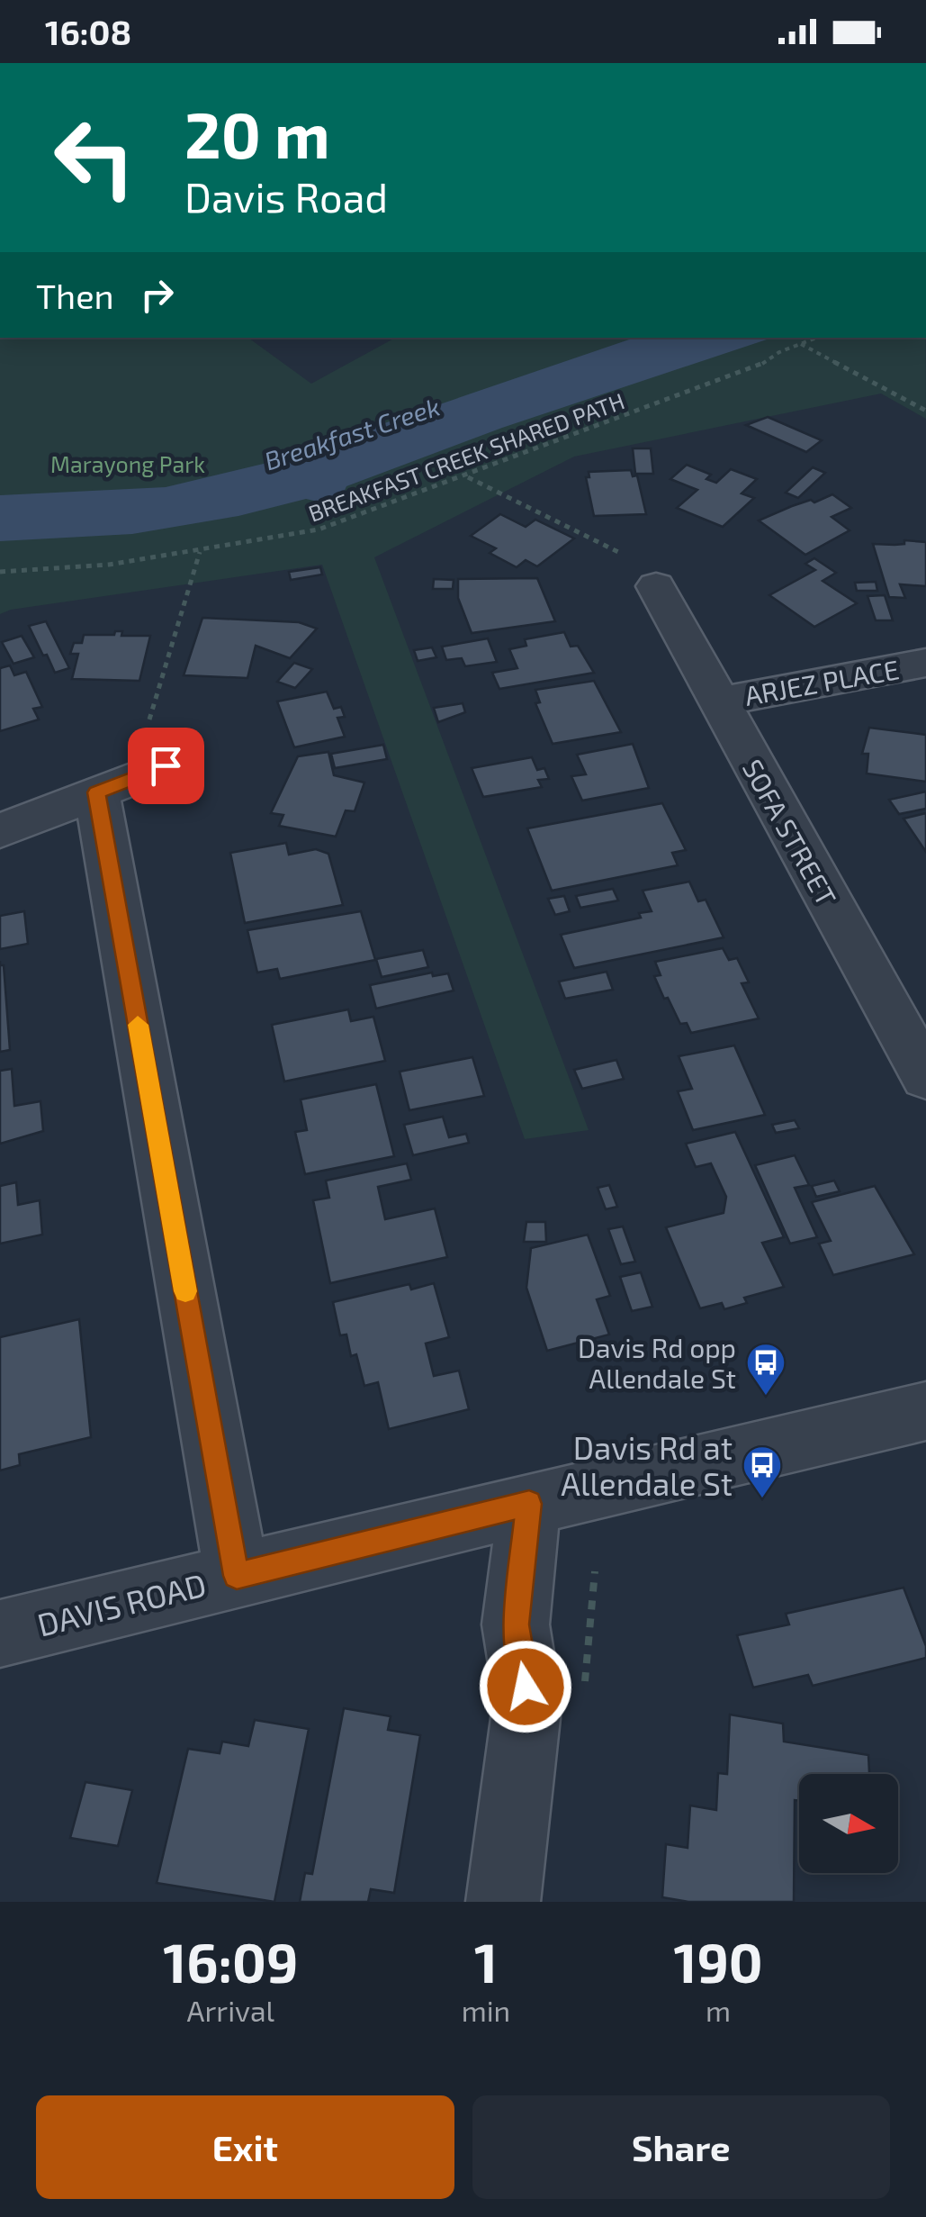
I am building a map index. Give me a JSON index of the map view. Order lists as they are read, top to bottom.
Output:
{
  "streets": {
    "street": ["ARJEZ PLACE", "SOFA STREET", "DAVIS ROAD"],
    "path": ["BREAKFAST CREEK SHARED PATH"]
  },
  "crossings": [
    ["ARJEZ PLACE", "SOFA STREET"]
  ],
  "water": ["Breakfast Creek"],
  "parks": ["Marayong Park"],
  "places": {
    "bus stop": ["Davis Rd opp Allendale St", "Davis Rd at Allendale St"]
  },
  "north": "right",
  "page": {
    "status": "16:08",
    "turn": ["20 m", "Davis Road"],
    "then": "Then",
    "eta": [
      "16:09",
      "Arrival",
      "1",
      "min",
      "190",
      "m"
    ],
    "buttons": ["Exit", "Share"]
  }
}
